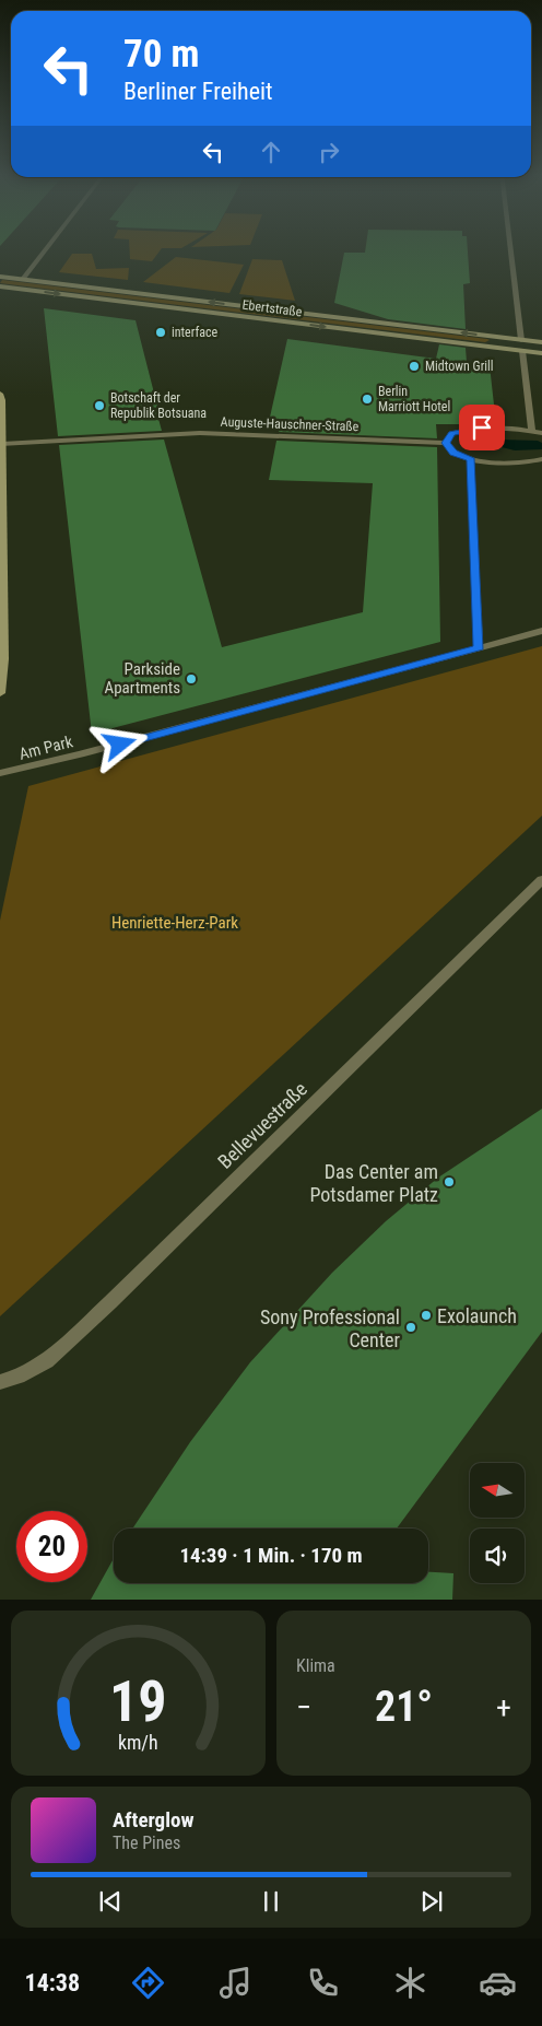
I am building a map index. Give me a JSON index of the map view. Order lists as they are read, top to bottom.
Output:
{
  "streets": {
    "main road": ["Ebertstraße"],
    "street": ["Auguste-Hauschner-Straße", "Am Park", "Bellevuestraße"]
  },
  "parks": ["Henriette-Herz-Park"],
  "places": [
    "interface",
    "Midtown Grill",
    "Berlin Marriott Hotel",
    "Botschaft der Republik Botsuana",
    "Parkside Apartments",
    "Das Center am Potsdamer Platz",
    "Exolaunch",
    "Sony Professional Center"
  ],
  "north": "left",
  "page": {
    "turn": ["70 m", "Berliner Freiheit"],
    "limit": "20",
    "trip": "14:39 · 1 Min. · 170 m",
    "tile": "Klima",
    "heat": ["−", "21°", "+"],
    "song": ["Afterglow", "The Pines"],
    "tabs": "14:38",
    "gauge": ["19", "km/h"]
  }
}
